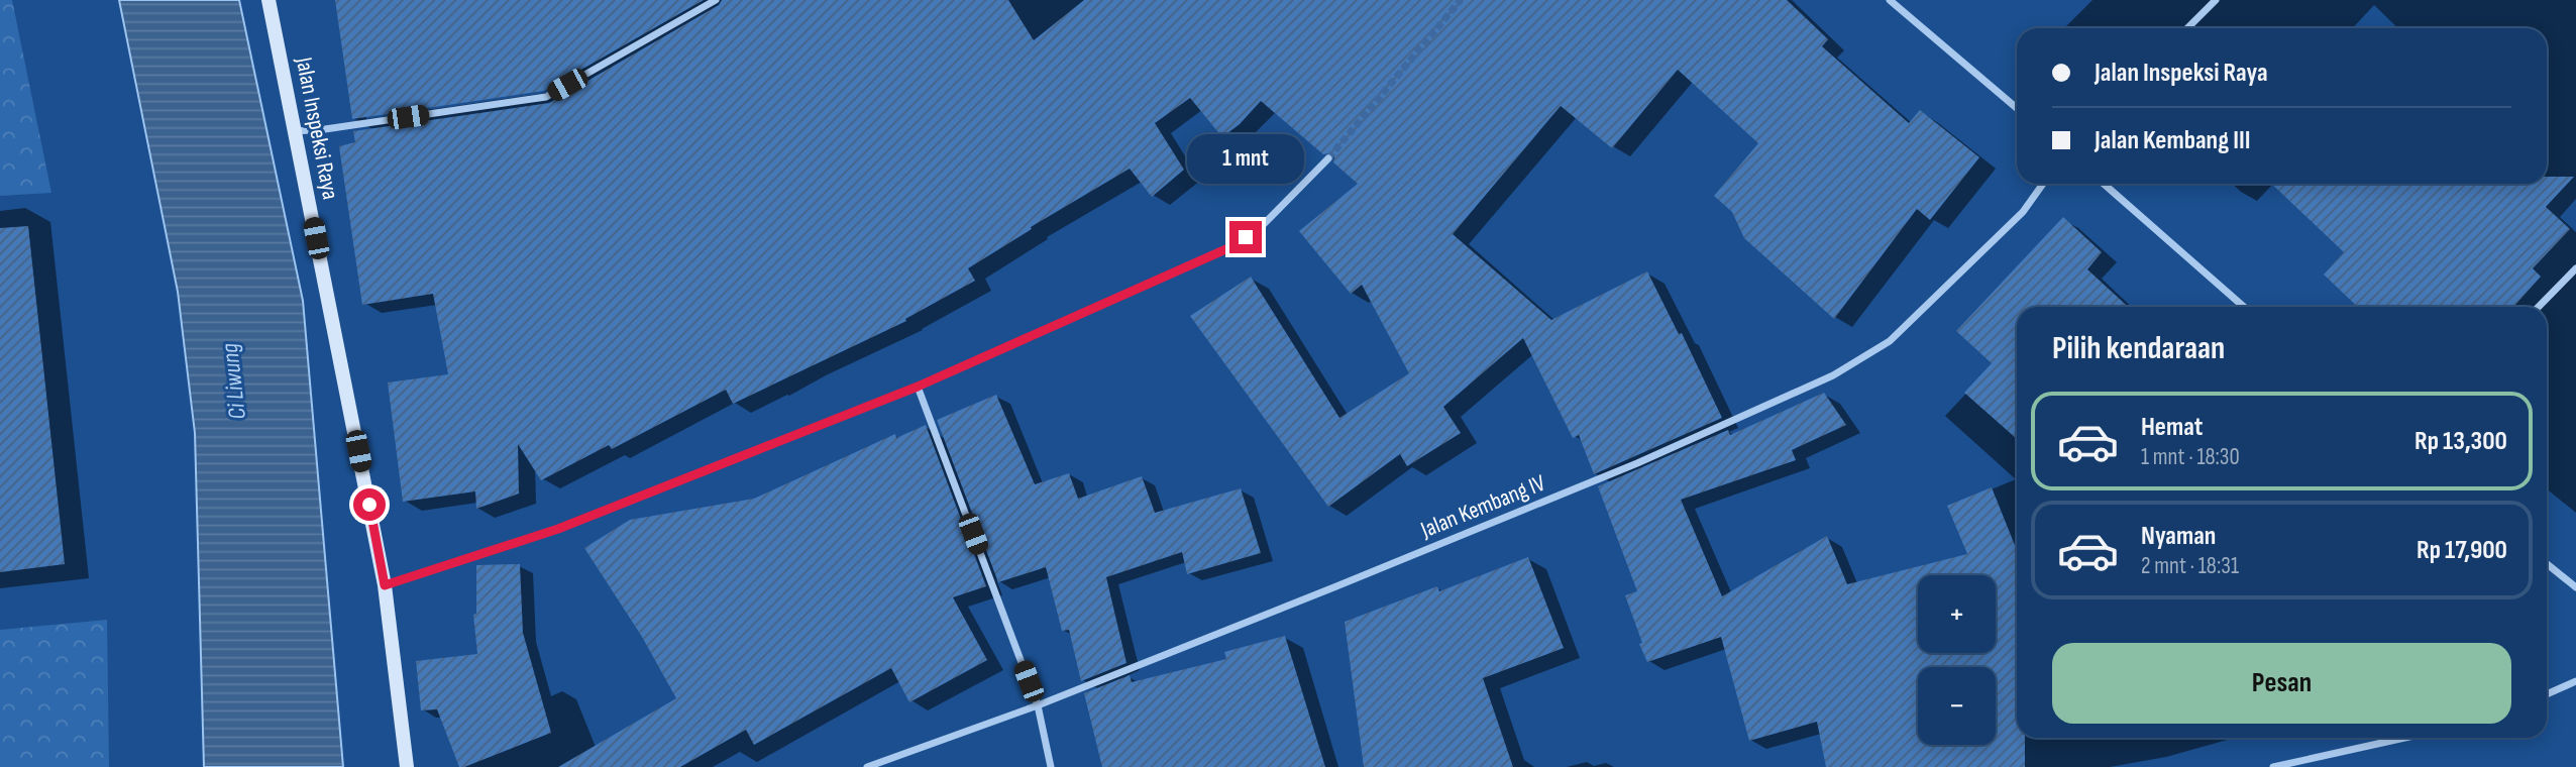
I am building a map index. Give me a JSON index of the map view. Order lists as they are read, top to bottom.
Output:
{
  "streets": {
    "street": ["Jalan Inspeksi Raya", "Jalan Kembang IV"]
  },
  "water": ["Ci Liwung"],
  "page": {
    "banner": ["Jalan Inspeksi Raya", "Jalan Kembang III"],
    "bubble": "1 mnt",
    "heading": "Pilih kendaraan",
    "list": [
      {
        "name": "Hemat",
        "note": "1 mnt · 18:30",
        "value": "Rp 13,300"
      },
      {
        "name": "Nyaman",
        "note": "2 mnt · 18:31",
        "value": "Rp 17,900"
      }
    ],
    "map_buttons": ["+", "−"],
    "buttons": "Pesan"
  }
}
